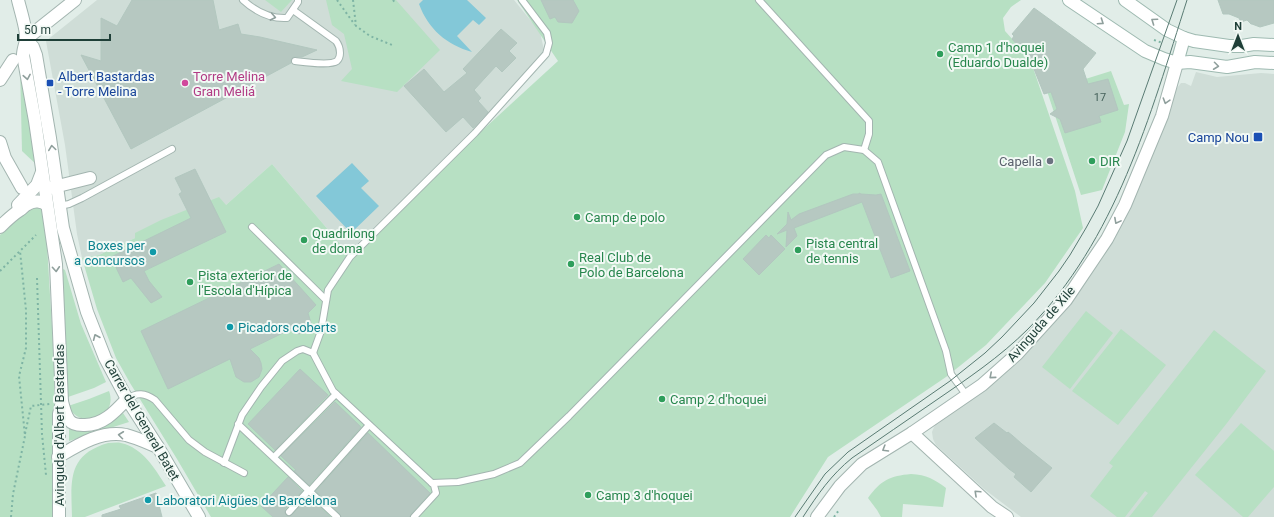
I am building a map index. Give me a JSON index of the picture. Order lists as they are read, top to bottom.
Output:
{
  "streets": {
    "street": ["Avinguda de Xile", "Carrer del General Batet", "Avinguda d'Albert Bastardas"]
  },
  "crossings": [
    ["Carrer del General Batet", "Avinguda d'Albert Bastardas"]
  ],
  "one_way": ["Avinguda de Xile", "Carrer del General Batet"],
  "places": {
    "other": [
      "Camp 1 d'hoquei (Eduardo Dualde)",
      "Torre Melina Gran Meliá",
      "Capella",
      "DIR",
      "Camp de polo",
      "Quadrilong de doma",
      "Pista central de tennis",
      "Boxes per a concursos",
      "Real Club de Polo de Barcelona",
      "Pista exterior de l'Escola d'Hípica",
      "Picadors coberts",
      "Camp 2 d'hoquei",
      "Camp 3 d'hoquei",
      "Laboratori Aigües de Barcelona"
    ],
    "transit": ["Albert Bastardas - Torre Melina", "Camp Nou"]
  },
  "house_numbers": ["17"],
  "scale_bar": "50 m",
  "north": "top"
}
